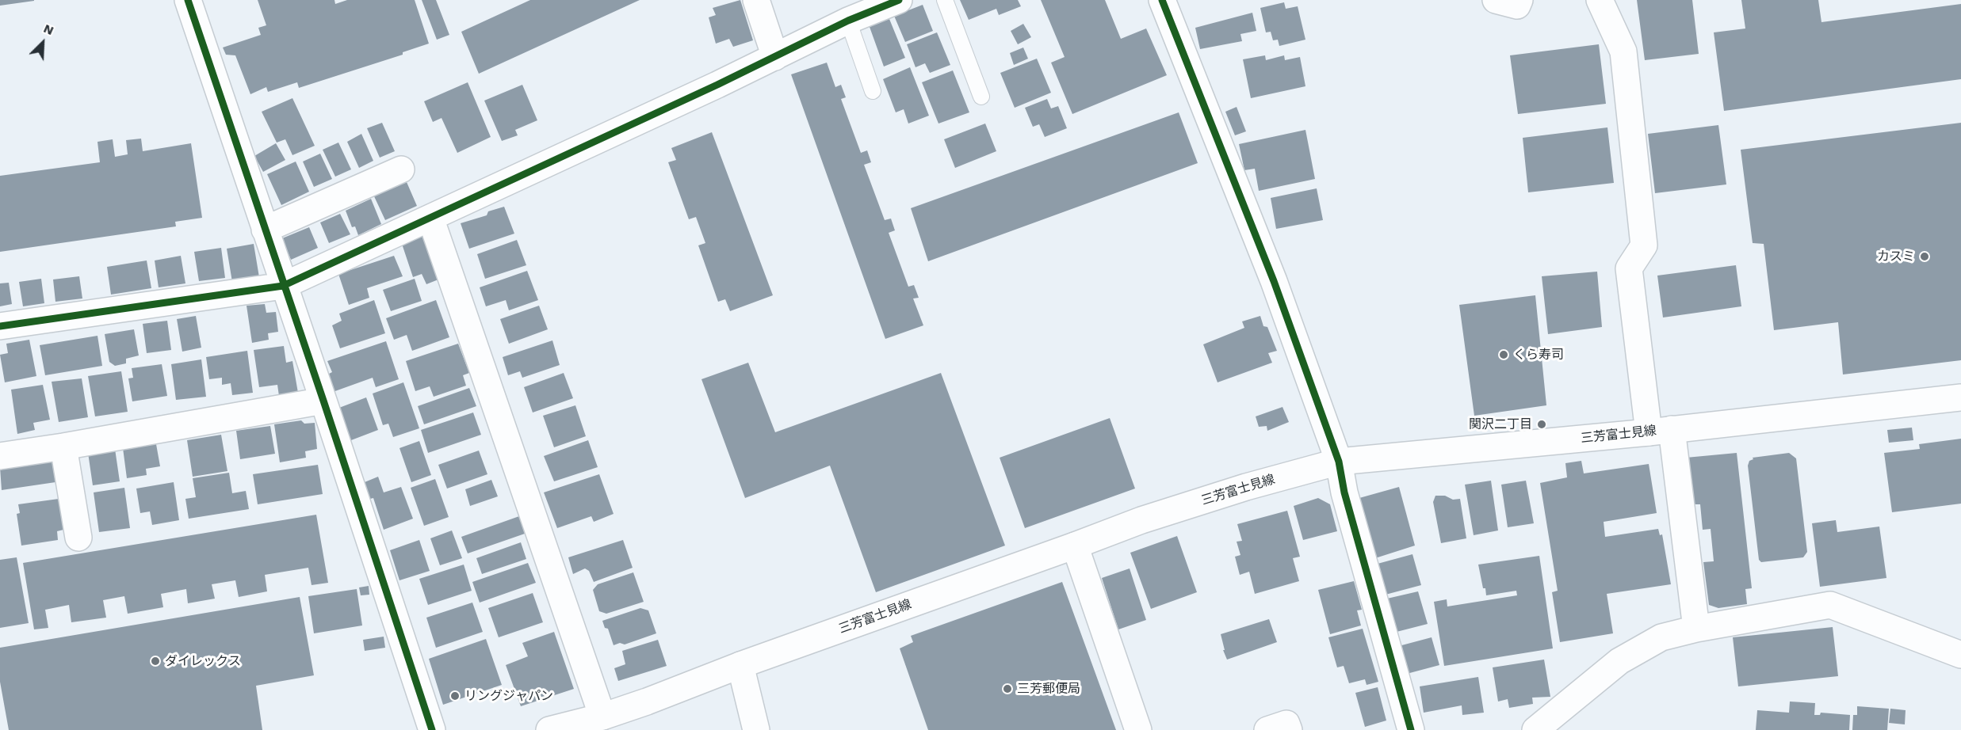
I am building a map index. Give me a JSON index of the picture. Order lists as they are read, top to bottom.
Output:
{
  "streets": {
    "street": ["三芳富士見線"]
  },
  "places": [
    "カスミ",
    "くら寿司",
    "関沢二丁目",
    "ダイレックス",
    "三芳郵便局",
    "リングジャパン"
  ],
  "north": "top right"
}
